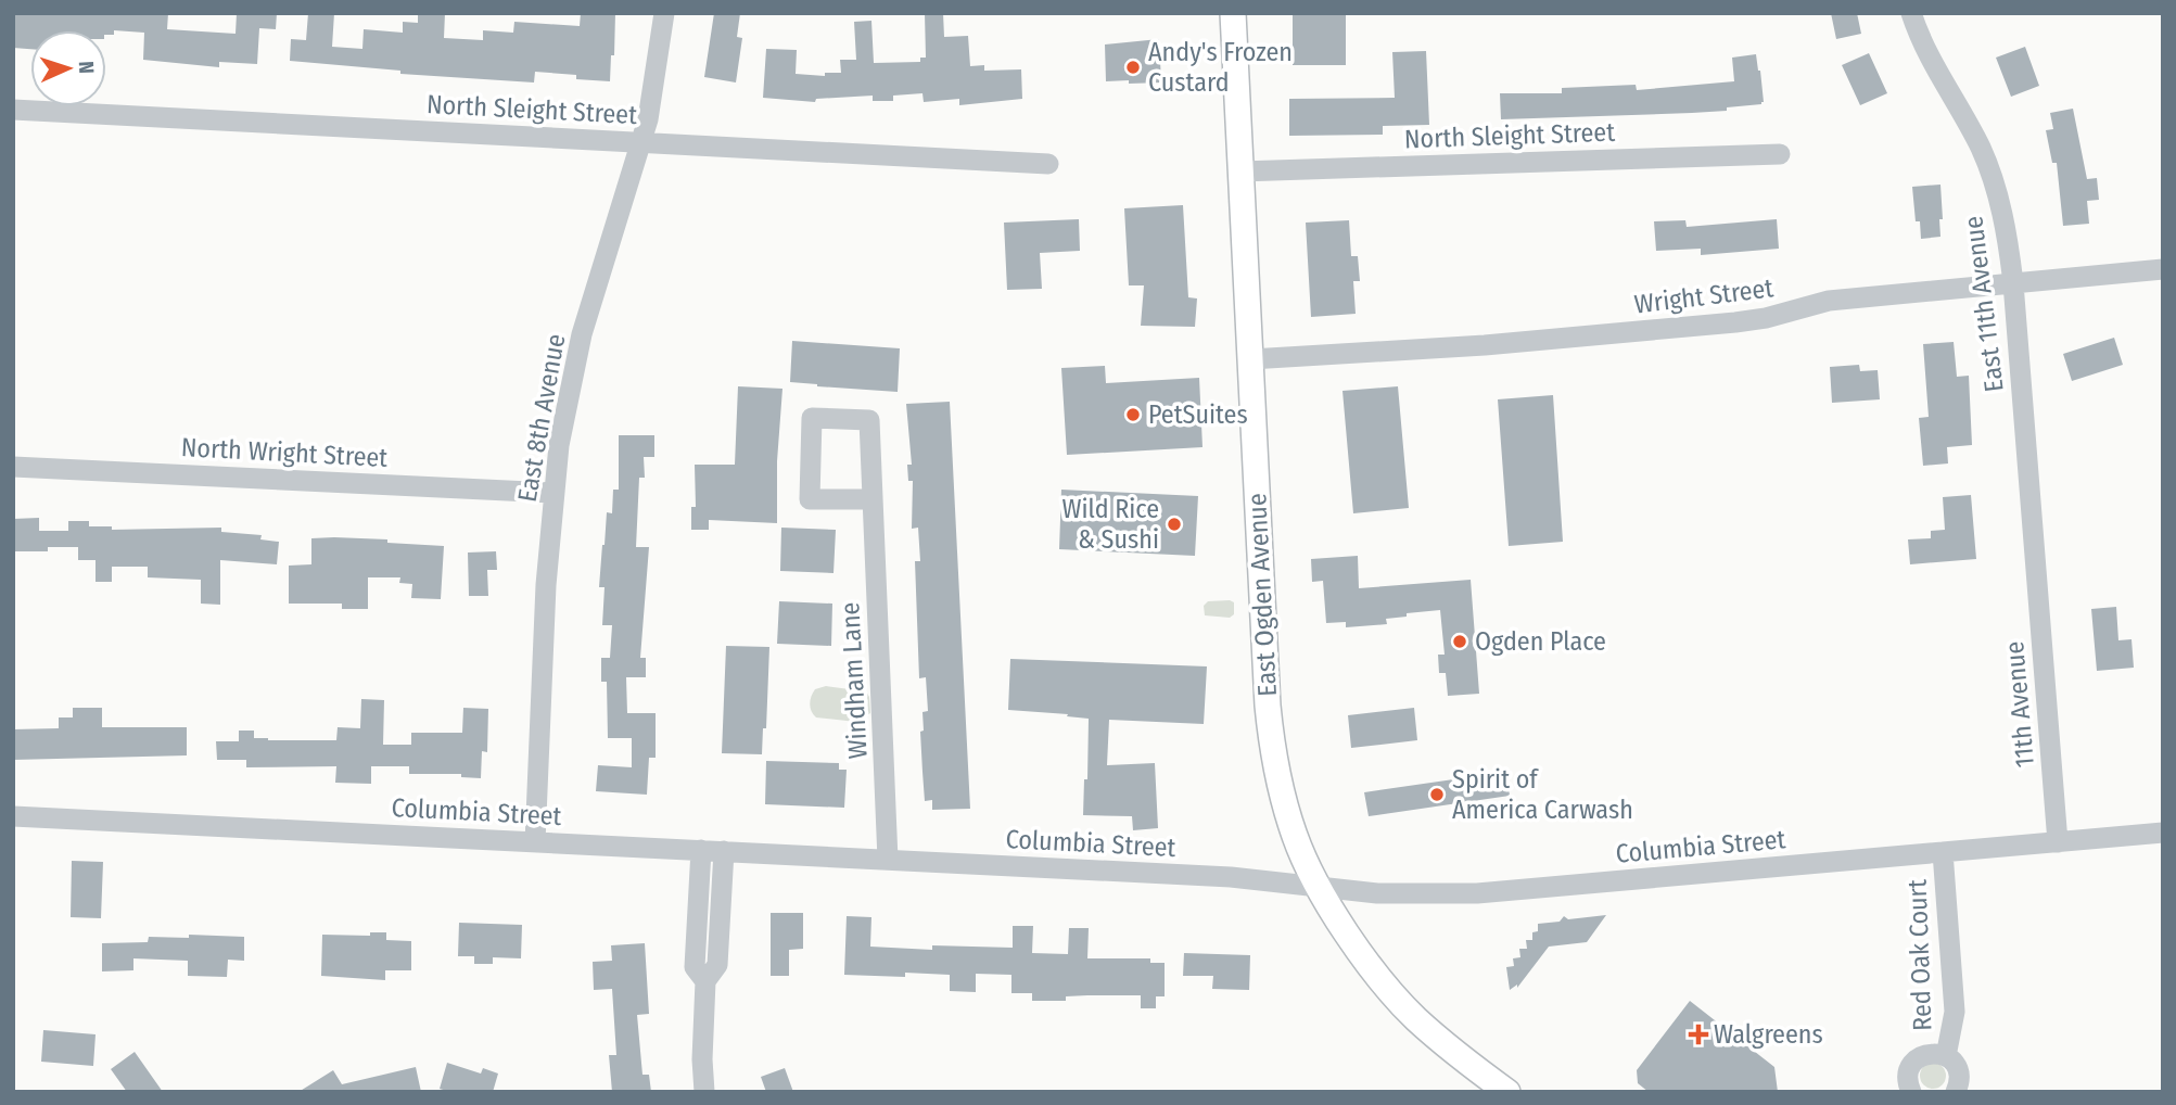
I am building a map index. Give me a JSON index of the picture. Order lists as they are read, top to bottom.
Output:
{
  "streets": {
    "main road": ["East Ogden Avenue"],
    "street": [
      "North Sleight Street",
      "Wright Street",
      "East 11th Avenue",
      "East 8th Avenue",
      "North Wright Street",
      "Windham Lane",
      "11th Avenue",
      "Columbia Street",
      "Red Oak Court"
    ]
  },
  "crossings": [
    ["North Sleight Street", "East 8th Avenue"],
    ["North Sleight Street", "East Ogden Avenue"],
    ["Wright Street", "East 11th Avenue"],
    ["Wright Street", "East Ogden Avenue"],
    ["East 11th Avenue", "11th Avenue"],
    ["East 8th Avenue", "North Wright Street"],
    ["East 8th Avenue", "Columbia Street"],
    ["East Ogden Avenue", "Columbia Street"],
    ["Windham Lane", "Columbia Street"],
    ["11th Avenue", "Columbia Street"],
    ["Columbia Street", "Red Oak Court"]
  ],
  "places": {
    "other": [
      "Andy's Frozen Custard",
      "PetSuites",
      "Wild Rice & Sushi",
      "Ogden Place",
      "Spirit of America Carwash"
    ],
    "health": ["Walgreens"]
  },
  "north": "right"
}
